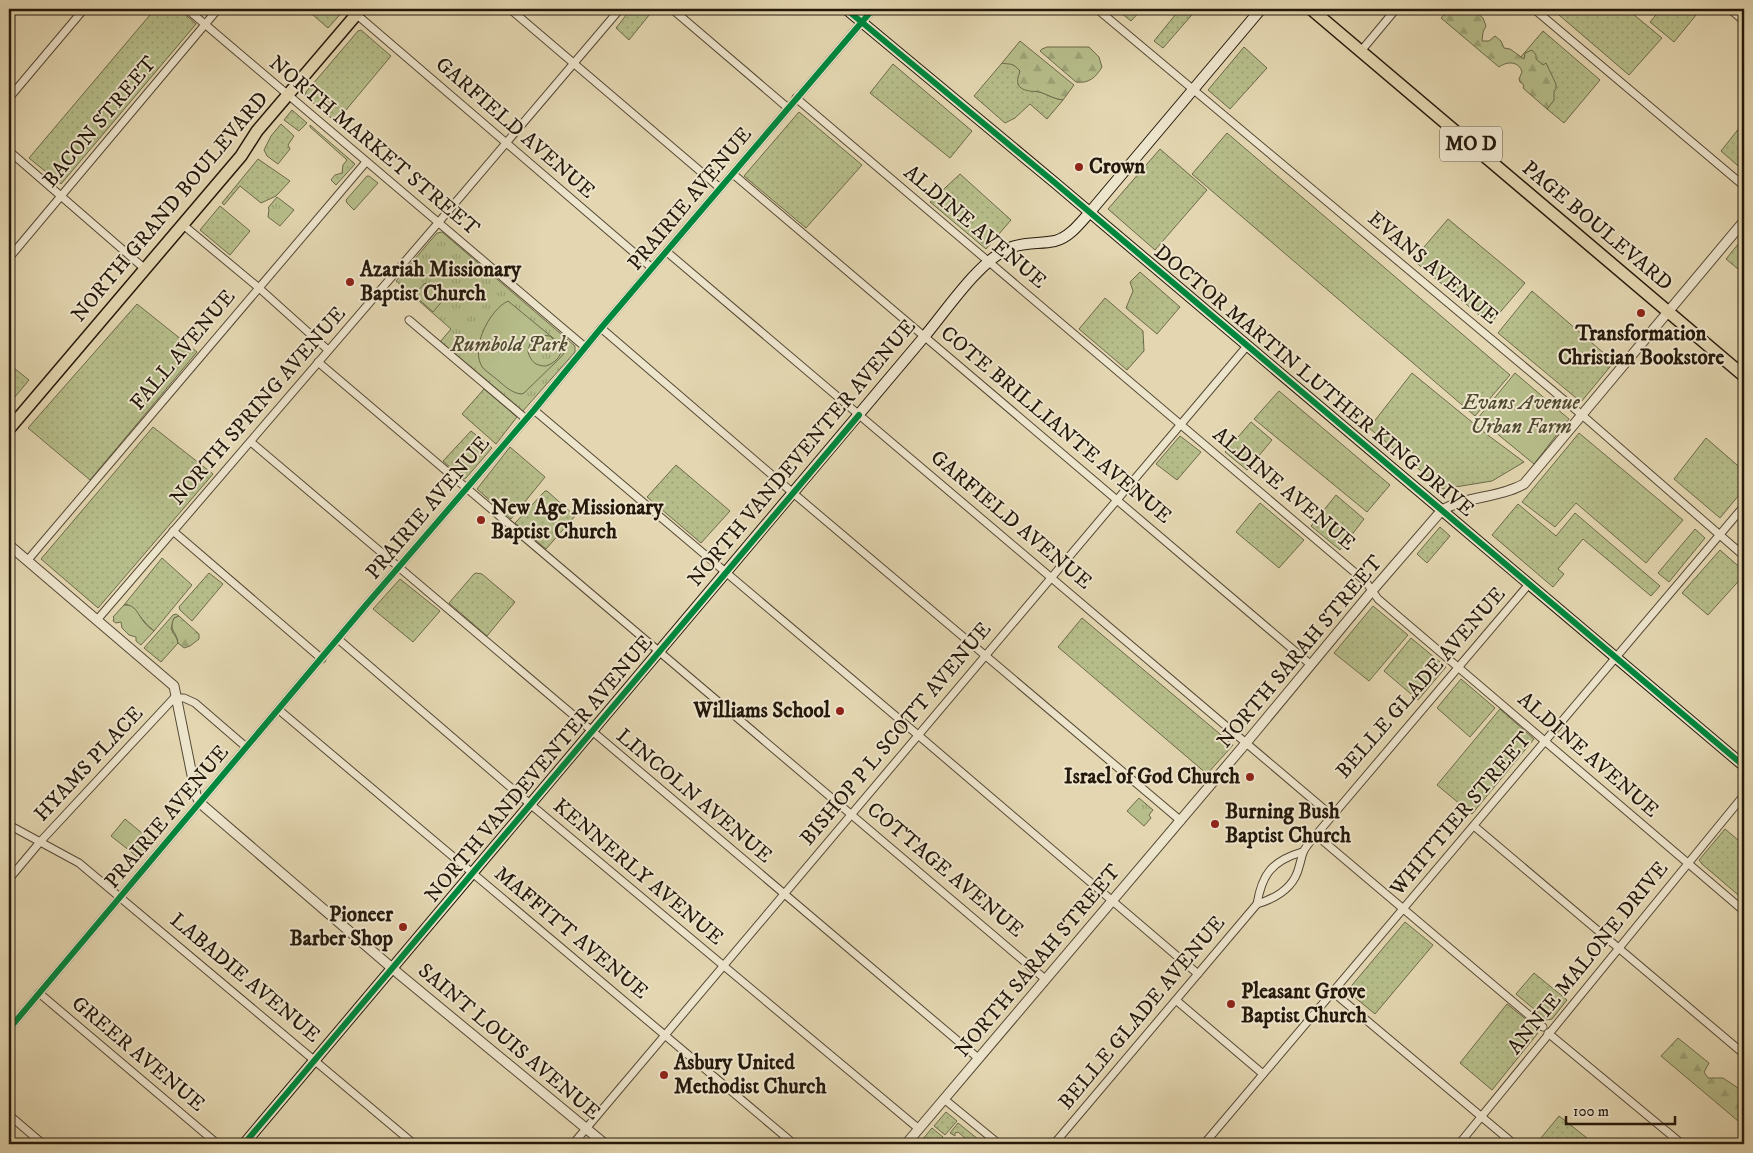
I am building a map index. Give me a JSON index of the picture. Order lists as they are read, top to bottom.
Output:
{
  "streets": {
    "main road": [
      "MO D",
      "NORTH GRAND BOULEVARD",
      "PAGE BOULEVARD",
      "DOCTOR MARTIN LUTHER KING DRIVE",
      "NORTH VANDEVENTER AVENUE"
    ],
    "street": [
      "BACON STREET",
      "GARFIELD AVENUE",
      "NORTH MARKET STREET",
      "PRAIRIE AVENUE",
      "ALDINE AVENUE",
      "EVANS AVENUE",
      "FALL AVENUE",
      "NORTH SPRING AVENUE",
      "COTE BRILLIANTE AVENUE",
      "NORTH SARAH STREET",
      "BELLE GLADE AVENUE",
      "BISHOP P L SCOTT AVENUE",
      "HYAMS PLACE",
      "LINCOLN AVENUE",
      "WHITTIER STREET",
      "COTTAGE AVENUE",
      "KENNERLY AVENUE",
      "MAFFITT AVENUE",
      "ANNIE MALONE DRIVE",
      "LABADIE AVENUE",
      "SAINT LOUIS AVENUE",
      "GREER AVENUE"
    ]
  },
  "crossings": [
    ["BACON STREET", "NORTH MARKET STREET"],
    ["GARFIELD AVENUE", "PRAIRIE AVENUE"],
    ["GARFIELD AVENUE", "NORTH GRAND BOULEVARD"],
    ["GARFIELD AVENUE", "NORTH SPRING AVENUE"],
    ["GARFIELD AVENUE", "NORTH VANDEVENTER AVENUE"],
    ["GARFIELD AVENUE", "NORTH SARAH STREET"],
    ["GARFIELD AVENUE", "BELLE GLADE AVENUE"],
    ["GARFIELD AVENUE", "BISHOP P L SCOTT AVENUE"],
    ["NORTH MARKET STREET", "PRAIRIE AVENUE"],
    ["NORTH MARKET STREET", "NORTH GRAND BOULEVARD"],
    ["NORTH MARKET STREET", "FALL AVENUE"],
    ["NORTH MARKET STREET", "NORTH SPRING AVENUE"],
    ["PRAIRIE AVENUE", "ALDINE AVENUE"],
    ["PRAIRIE AVENUE", "DOCTOR MARTIN LUTHER KING DRIVE"],
    ["PRAIRIE AVENUE", "COTE BRILLIANTE AVENUE"],
    ["PRAIRIE AVENUE", "LINCOLN AVENUE"],
    ["PRAIRIE AVENUE", "COTTAGE AVENUE"],
    ["PRAIRIE AVENUE", "KENNERLY AVENUE"],
    ["PRAIRIE AVENUE", "MAFFITT AVENUE"],
    ["PRAIRIE AVENUE", "LABADIE AVENUE"],
    ["PRAIRIE AVENUE", "SAINT LOUIS AVENUE"],
    ["PRAIRIE AVENUE", "GREER AVENUE"],
    ["PAGE BOULEVARD", "NORTH SARAH STREET"],
    ["ALDINE AVENUE", "NORTH VANDEVENTER AVENUE"],
    ["ALDINE AVENUE", "NORTH SARAH STREET"],
    ["ALDINE AVENUE", "BELLE GLADE AVENUE"],
    ["ALDINE AVENUE", "BISHOP P L SCOTT AVENUE"],
    ["ALDINE AVENUE", "WHITTIER STREET"],
    ["ALDINE AVENUE", "ANNIE MALONE DRIVE"],
    ["EVANS AVENUE", "NORTH VANDEVENTER AVENUE"],
    ["EVANS AVENUE", "NORTH SARAH STREET"],
    ["EVANS AVENUE", "WHITTIER STREET"],
    ["DOCTOR MARTIN LUTHER KING DRIVE", "NORTH VANDEVENTER AVENUE"],
    ["DOCTOR MARTIN LUTHER KING DRIVE", "NORTH SARAH STREET"],
    ["DOCTOR MARTIN LUTHER KING DRIVE", "BELLE GLADE AVENUE"],
    ["DOCTOR MARTIN LUTHER KING DRIVE", "BISHOP P L SCOTT AVENUE"],
    ["DOCTOR MARTIN LUTHER KING DRIVE", "WHITTIER STREET"],
    ["NORTH SPRING AVENUE", "LINCOLN AVENUE"],
    ["NORTH SPRING AVENUE", "COTTAGE AVENUE"],
    ["COTE BRILLIANTE AVENUE", "NORTH VANDEVENTER AVENUE"],
    ["COTE BRILLIANTE AVENUE", "NORTH SARAH STREET"],
    ["COTE BRILLIANTE AVENUE", "BISHOP P L SCOTT AVENUE"],
    ["NORTH VANDEVENTER AVENUE", "LINCOLN AVENUE"],
    ["NORTH VANDEVENTER AVENUE", "COTTAGE AVENUE"],
    ["NORTH VANDEVENTER AVENUE", "KENNERLY AVENUE"],
    ["NORTH VANDEVENTER AVENUE", "MAFFITT AVENUE"],
    ["NORTH VANDEVENTER AVENUE", "LABADIE AVENUE"],
    ["NORTH VANDEVENTER AVENUE", "SAINT LOUIS AVENUE"],
    ["NORTH SARAH STREET", "LINCOLN AVENUE"],
    ["NORTH SARAH STREET", "COTTAGE AVENUE"],
    ["NORTH SARAH STREET", "KENNERLY AVENUE"],
    ["BISHOP P L SCOTT AVENUE", "LINCOLN AVENUE"],
    ["BISHOP P L SCOTT AVENUE", "COTTAGE AVENUE"],
    ["BISHOP P L SCOTT AVENUE", "KENNERLY AVENUE"],
    ["BISHOP P L SCOTT AVENUE", "MAFFITT AVENUE"],
    ["BISHOP P L SCOTT AVENUE", "SAINT LOUIS AVENUE"],
    ["HYAMS PLACE", "LABADIE AVENUE"]
  ],
  "parks": ["Rumbold Park", "Evans Avenue Urban Farm"],
  "places": [
    "Crown",
    "Azariah Missionary Baptist Church",
    "Transformation Christian Bookstore",
    "New Age Missionary Baptist Church",
    "Williams School",
    "Israel of God Church",
    "Burning Bush Baptist Church",
    "Pioneer Barber Shop",
    "Pleasant Grove Baptist Church",
    "Asbury United Methodist Church"
  ],
  "scale_bar": "100 m"
}
